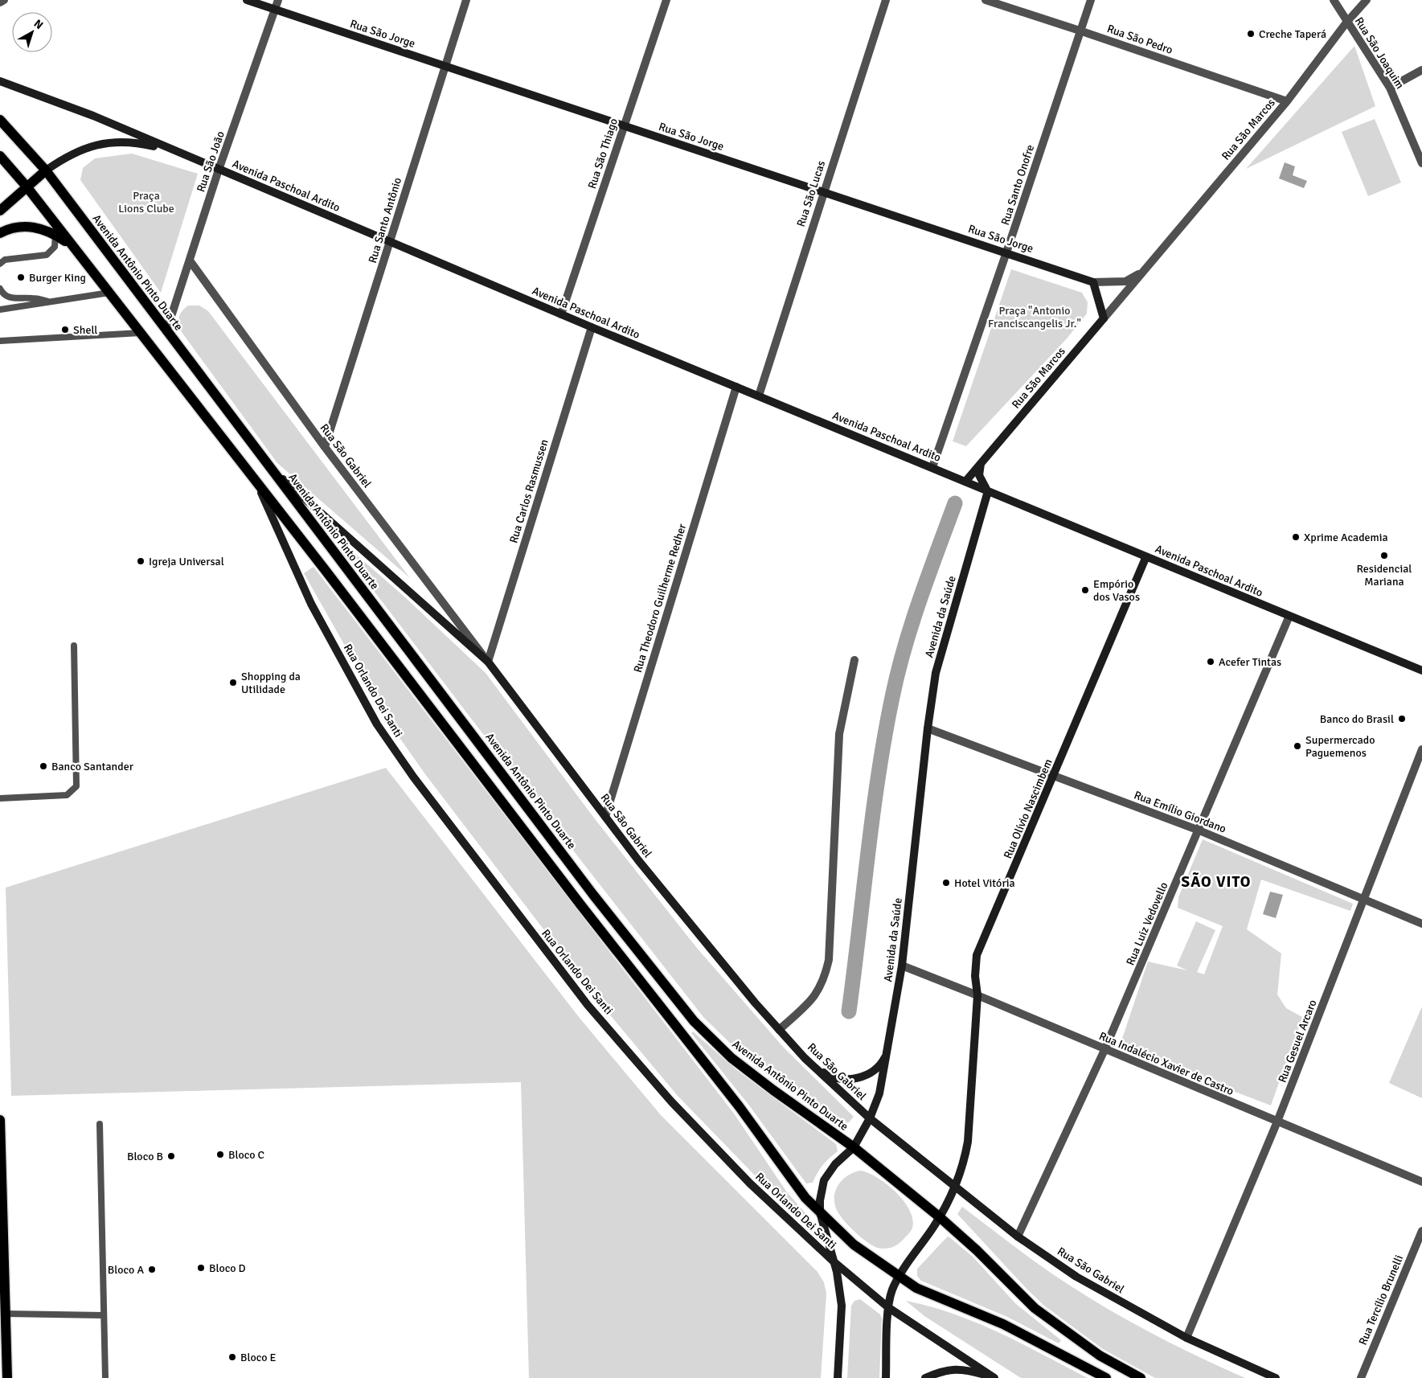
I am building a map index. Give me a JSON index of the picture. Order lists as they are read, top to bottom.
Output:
{
  "streets": {
    "main road": [
      "Rua São Jorge",
      "Rua São Marcos",
      "Avenida Paschoal Ardito",
      "Avenida Antônio Pinto Duarte",
      "Rua São Gabriel",
      "Avenida da Saúde",
      "Rua Orlando Dei Santi",
      "Rua Olívio Nascimbem"
    ],
    "street": [
      "Rua São Pedro",
      "Rua São Joaquim",
      "Rua São Thiago",
      "Rua São João",
      "Rua Santo Onofre",
      "Rua São Lucas",
      "Rua Santo Antônio",
      "Rua Carlos Rasmussen",
      "Rua Theodoro Guilherme Redher",
      "Rua Emílio Giordano",
      "Rua Luiz Vedovello",
      "Rua Gesuel Arcaro",
      "Rua Indalécio Xavier de Castro",
      "Rua Tercílio Brunelli"
    ]
  },
  "crossings": [
    ["Rua São Jorge", "Rua São Marcos"],
    ["Rua São Jorge", "Rua São Thiago"],
    ["Rua São Jorge", "Rua São João"],
    ["Rua São Jorge", "Rua Santo Onofre"],
    ["Rua São Jorge", "Rua São Lucas"],
    ["Rua São Jorge", "Rua Santo Antônio"],
    ["Rua São Pedro", "Rua São Marcos"],
    ["Rua São Pedro", "Rua Santo Onofre"],
    ["Rua São Joaquim", "Rua São Marcos"],
    ["Rua São Marcos", "Avenida Paschoal Ardito"],
    ["Rua São Thiago", "Avenida Paschoal Ardito"],
    ["Rua São João", "Avenida Paschoal Ardito"],
    ["Rua São João", "Avenida Antônio Pinto Duarte"],
    ["Rua São João", "Rua São Gabriel"],
    ["Rua Santo Onofre", "Avenida Paschoal Ardito"],
    ["Avenida Paschoal Ardito", "Rua São Lucas"],
    ["Avenida Paschoal Ardito", "Rua Santo Antônio"],
    ["Avenida Paschoal Ardito", "Avenida Antônio Pinto Duarte"],
    ["Avenida Paschoal Ardito", "Rua Carlos Rasmussen"],
    ["Avenida Paschoal Ardito", "Rua Theodoro Guilherme Redher"],
    ["Avenida Paschoal Ardito", "Avenida da Saúde"],
    ["Avenida Paschoal Ardito", "Rua Olívio Nascimbem"],
    ["Avenida Paschoal Ardito", "Rua Luiz Vedovello"],
    ["Rua Santo Antônio", "Rua São Gabriel"],
    ["Avenida Antônio Pinto Duarte", "Rua São Gabriel"],
    ["Avenida Antônio Pinto Duarte", "Avenida da Saúde"],
    ["Avenida Antônio Pinto Duarte", "Rua Olívio Nascimbem"],
    ["Rua São Gabriel", "Rua Carlos Rasmussen"],
    ["Rua São Gabriel", "Rua Theodoro Guilherme Redher"],
    ["Rua São Gabriel", "Avenida da Saúde"],
    ["Rua São Gabriel", "Rua Olívio Nascimbem"],
    ["Rua São Gabriel", "Rua Luiz Vedovello"],
    ["Rua São Gabriel", "Rua Gesuel Arcaro"],
    ["Avenida da Saúde", "Rua Orlando Dei Santi"],
    ["Avenida da Saúde", "Rua Emílio Giordano"],
    ["Avenida da Saúde", "Rua Indalécio Xavier de Castro"],
    ["Rua Olívio Nascimbem", "Rua Emílio Giordano"],
    ["Rua Olívio Nascimbem", "Rua Indalécio Xavier de Castro"],
    ["Rua Emílio Giordano", "Rua Luiz Vedovello"],
    ["Rua Emílio Giordano", "Rua Gesuel Arcaro"],
    ["Rua Luiz Vedovello", "Rua Indalécio Xavier de Castro"],
    ["Rua Gesuel Arcaro", "Rua Indalécio Xavier de Castro"]
  ],
  "districts": ["SÃO VITO"],
  "parks": ["Praça Lions Clube", "Praça \"Antonio Franciscangelis Jr.\""],
  "places": [
    "Creche Taperá",
    "Burger King",
    "Shell",
    "Xprime Academia",
    "Residencial Mariana",
    "Igreja Universal",
    "Empório dos Vasos",
    "Acefer Tintas",
    "Shopping da Utilidade",
    "Banco do Brasil",
    "Supermercado Paguemenos",
    "Banco Santander",
    "Hotel Vitória",
    "Bloco C",
    "Bloco B",
    "Bloco D",
    "Bloco A",
    "Bloco E"
  ],
  "north": "top right"
}
